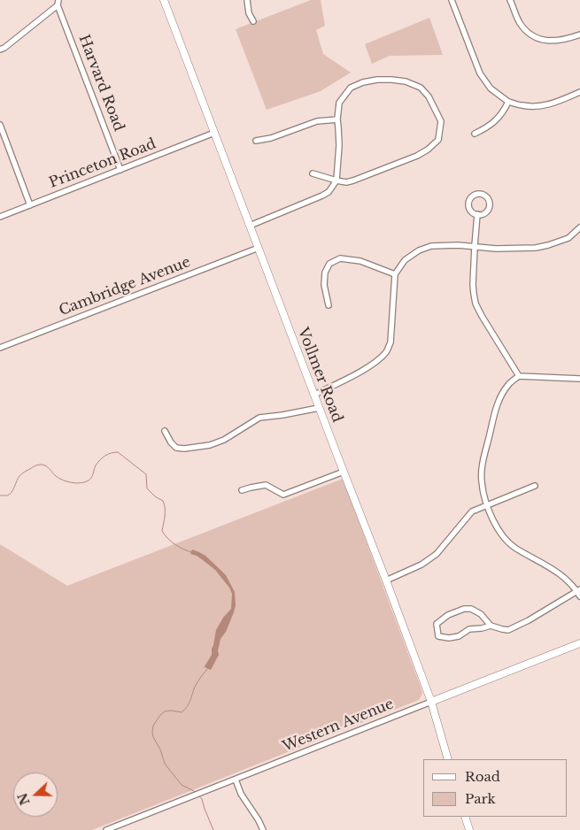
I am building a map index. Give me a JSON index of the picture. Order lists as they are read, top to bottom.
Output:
{
  "streets": {
    "main road": ["Vollmer Road", "Western Avenue"],
    "street": ["Harvard Road", "Princeton Road", "Cambridge Avenue"]
  },
  "crossings": [
    ["Harvard Road", "Princeton Road"],
    ["Princeton Road", "Vollmer Road"],
    ["Cambridge Avenue", "Vollmer Road"],
    ["Vollmer Road", "Western Avenue"]
  ],
  "legend": ["Road", "Park"],
  "north": "left"
}
